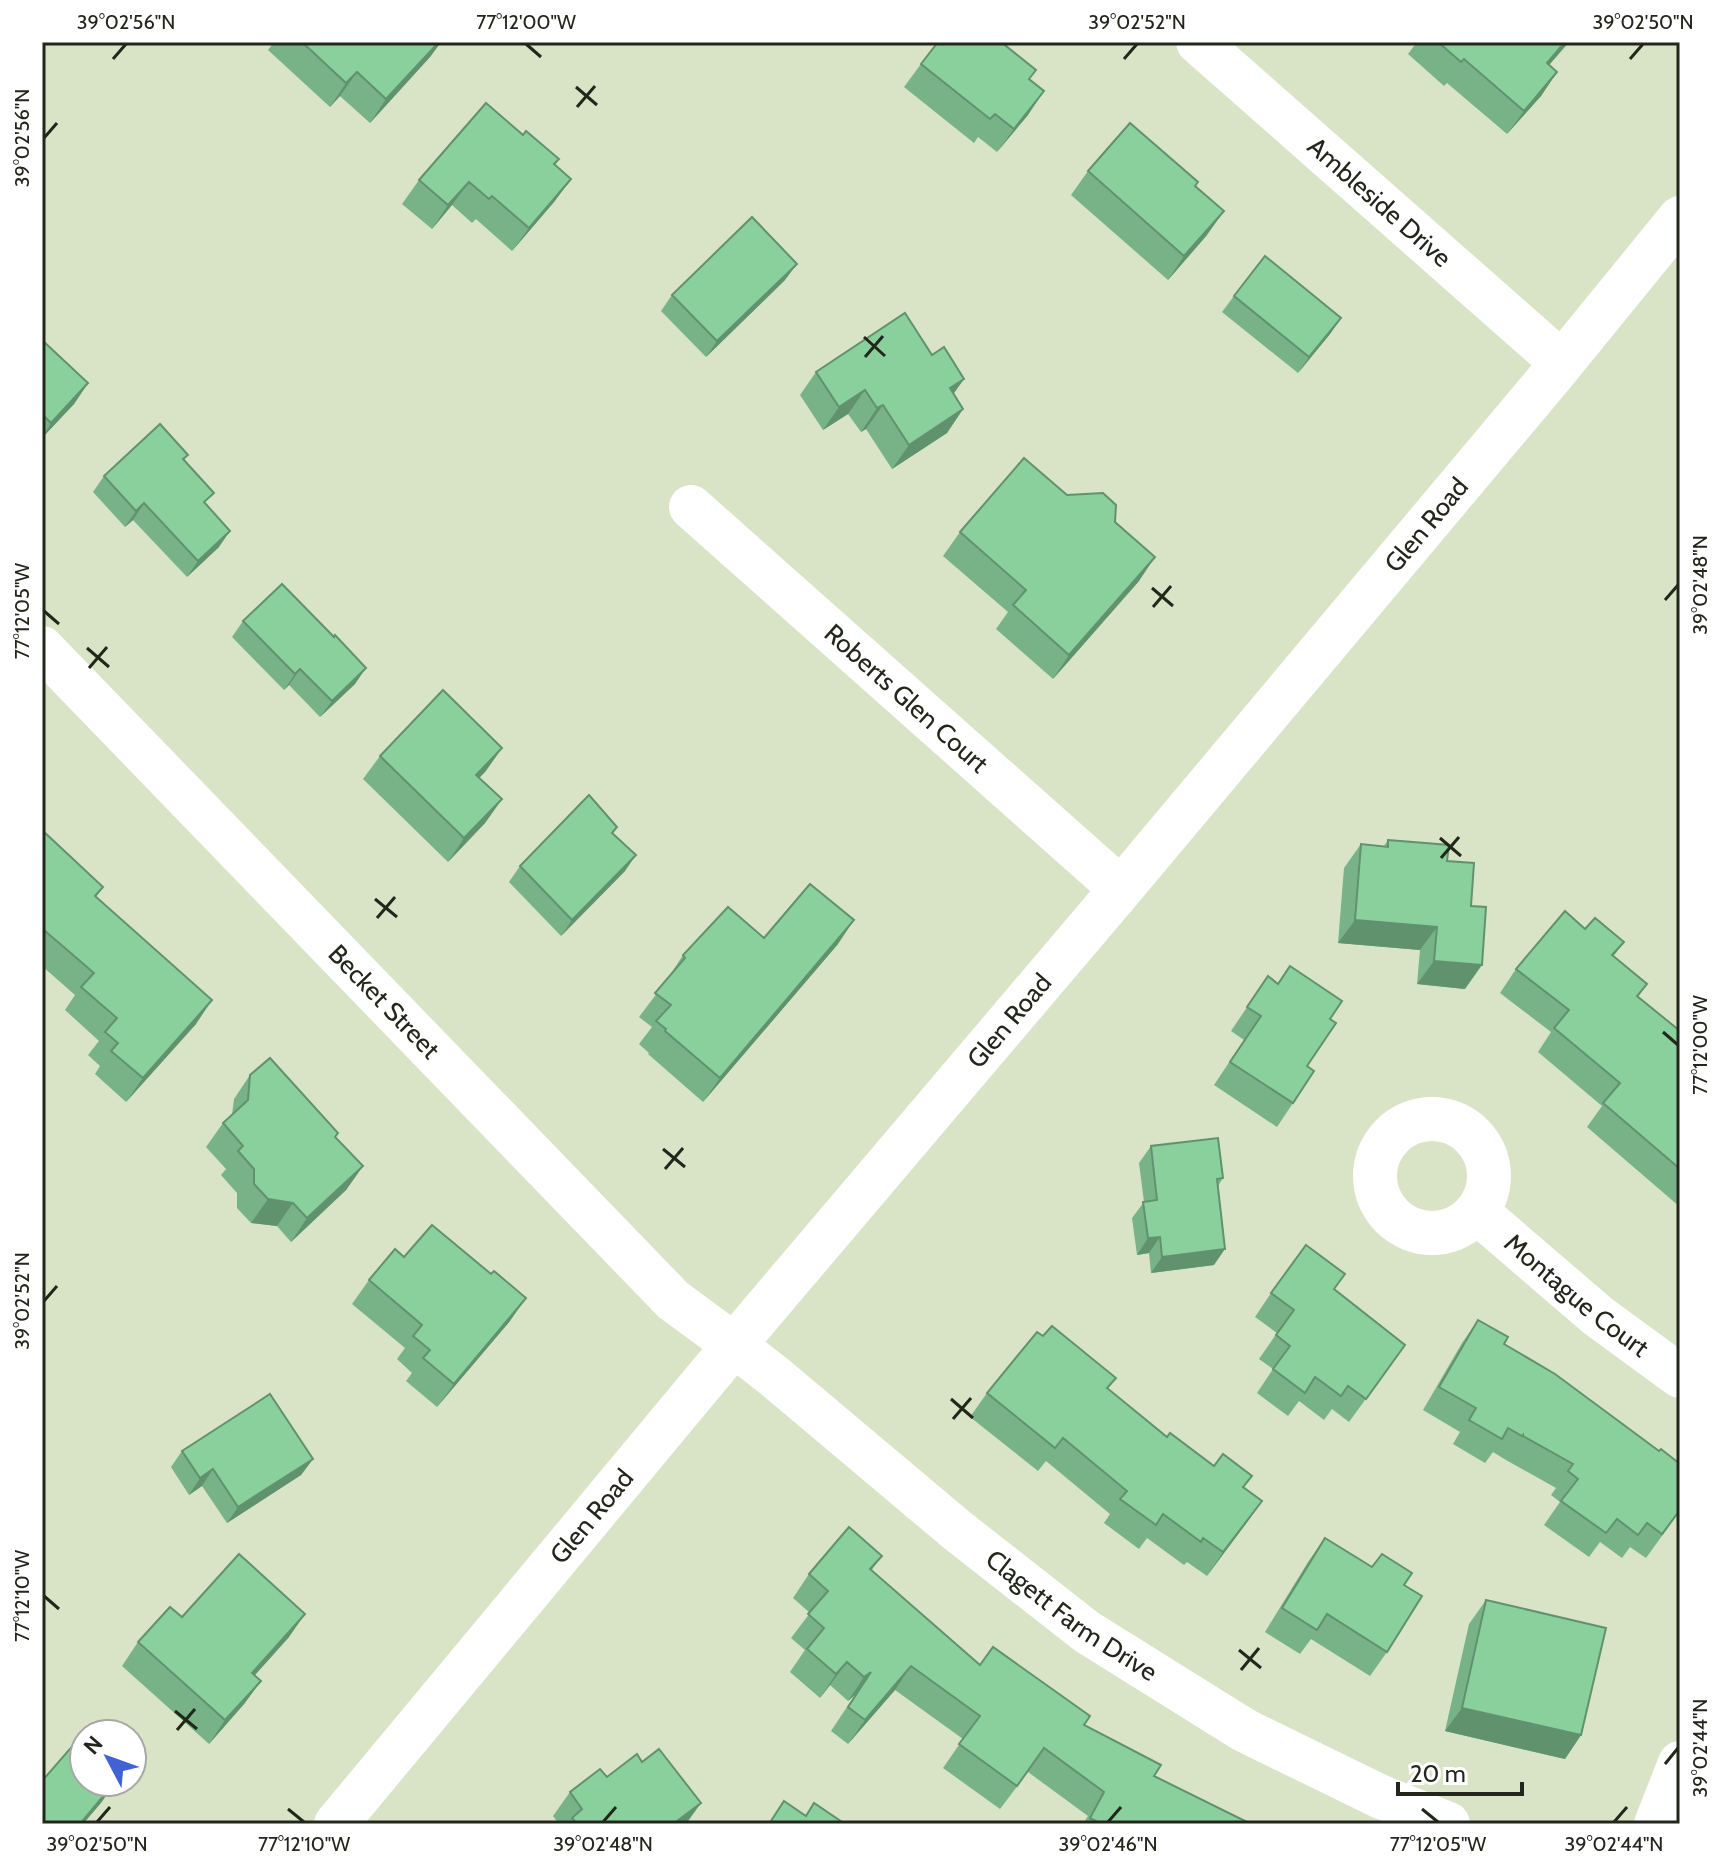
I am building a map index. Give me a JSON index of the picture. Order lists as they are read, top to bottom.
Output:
{
  "streets": {
    "street": [
      "Ambleside Drive",
      "Glen Road",
      "Roberts Glen Court",
      "Becket Street",
      "Montague Court",
      "Clagett Farm Drive"
    ]
  },
  "crossings": [
    ["Ambleside Drive", "Glen Road"],
    ["Glen Road", "Roberts Glen Court"],
    ["Glen Road", "Becket Street"],
    ["Glen Road", "Clagett Farm Drive"],
    ["Becket Street", "Clagett Farm Drive"]
  ],
  "scale_bar": "20 m",
  "north": "top left",
  "coordinates": [
    "39°02'56\"N",
    "77°12'00\"W",
    "39°02'52\"N",
    "39°02'50\"N",
    "39°02'48\"N",
    "77°12'05\"W",
    "77°12'10\"W",
    "39°02'44\"N",
    "39°02'46\"N"
  ]
}
